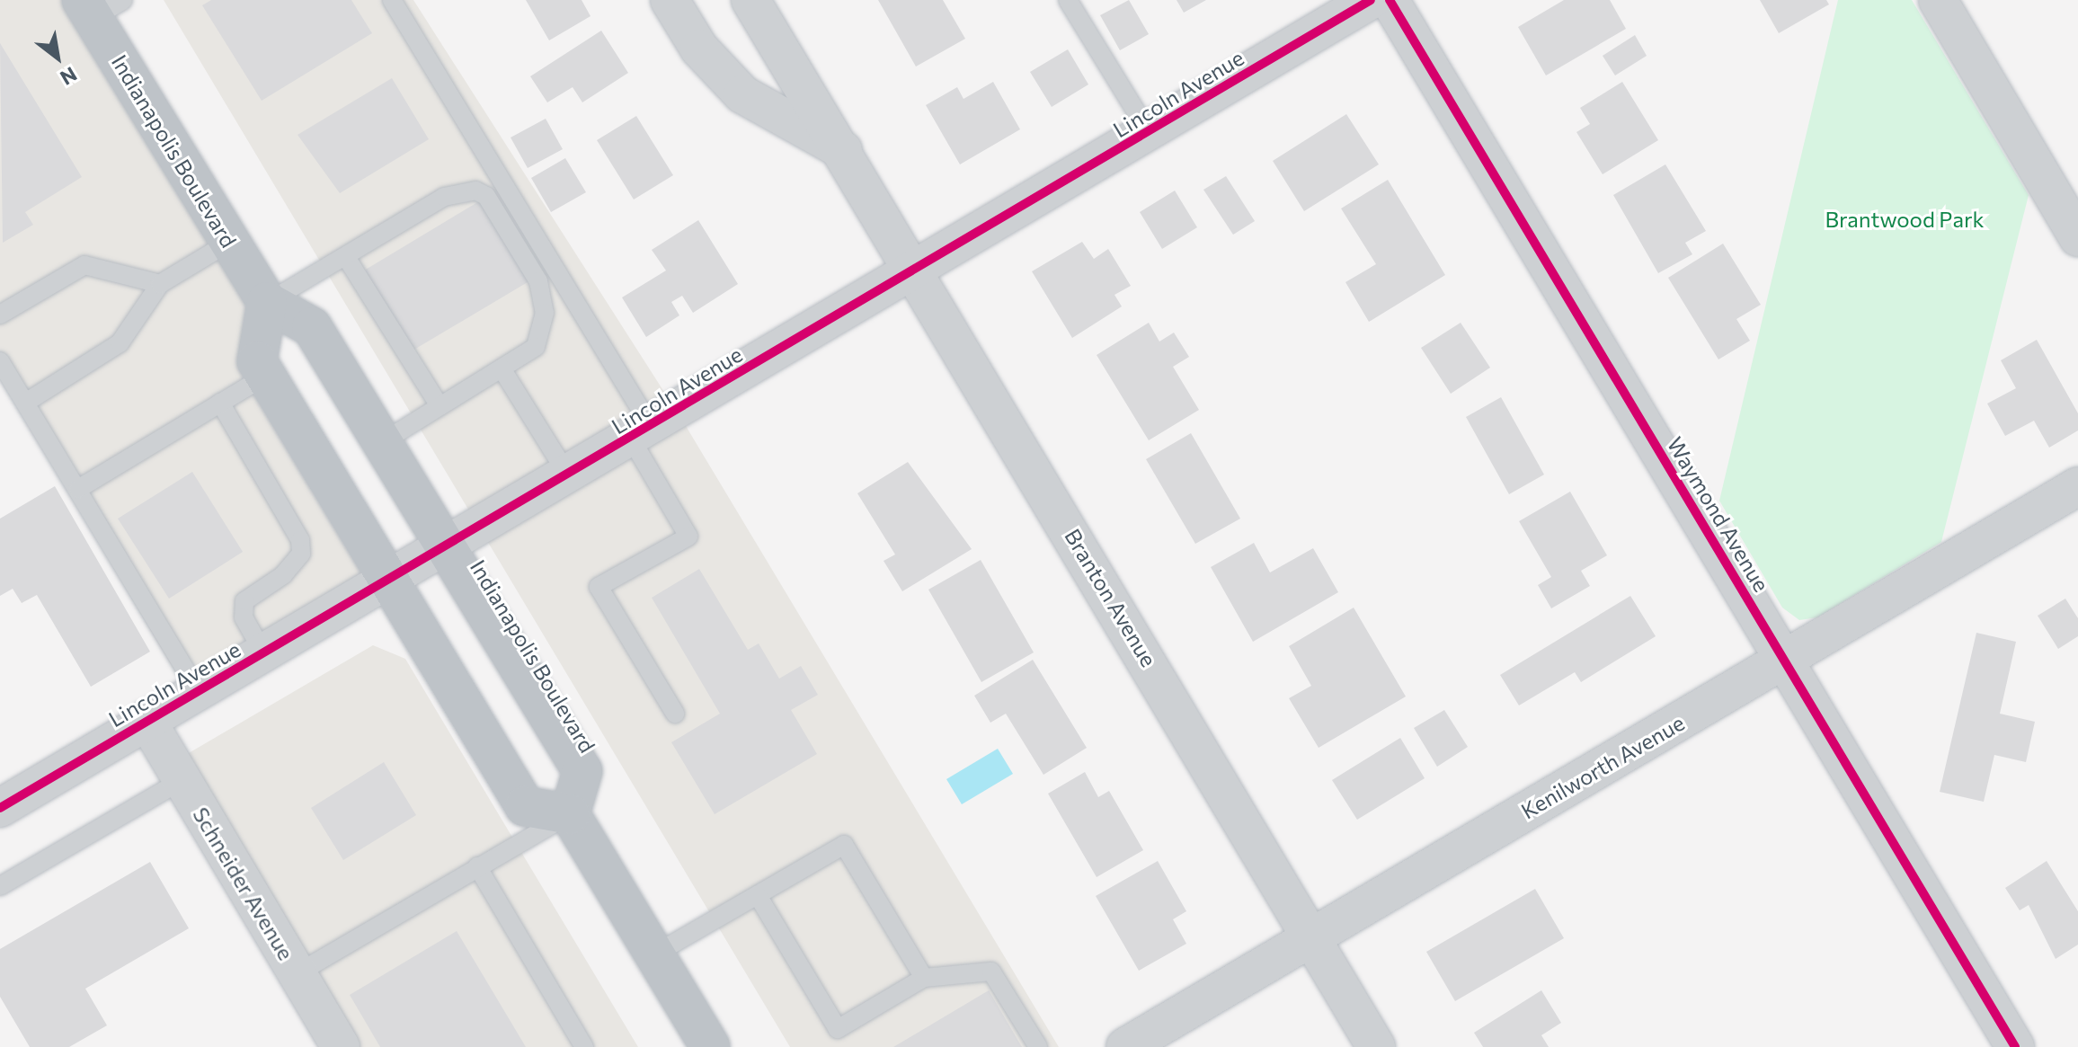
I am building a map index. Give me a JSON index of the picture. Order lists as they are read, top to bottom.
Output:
{
  "streets": {
    "highway": ["Indianapolis Boulevard"],
    "street": [
      "Lincoln Avenue",
      "Waymond Avenue",
      "Branton Avenue",
      "Kenilworth Avenue",
      "Schneider Avenue"
    ]
  },
  "crossings": [
    ["Lincoln Avenue", "Indianapolis Boulevard"],
    ["Lincoln Avenue", "Branton Avenue"],
    ["Lincoln Avenue", "Schneider Avenue"],
    ["Waymond Avenue", "Kenilworth Avenue"],
    ["Branton Avenue", "Kenilworth Avenue"]
  ],
  "parks": ["Brantwood Park"],
  "north": "bottom right"
}
